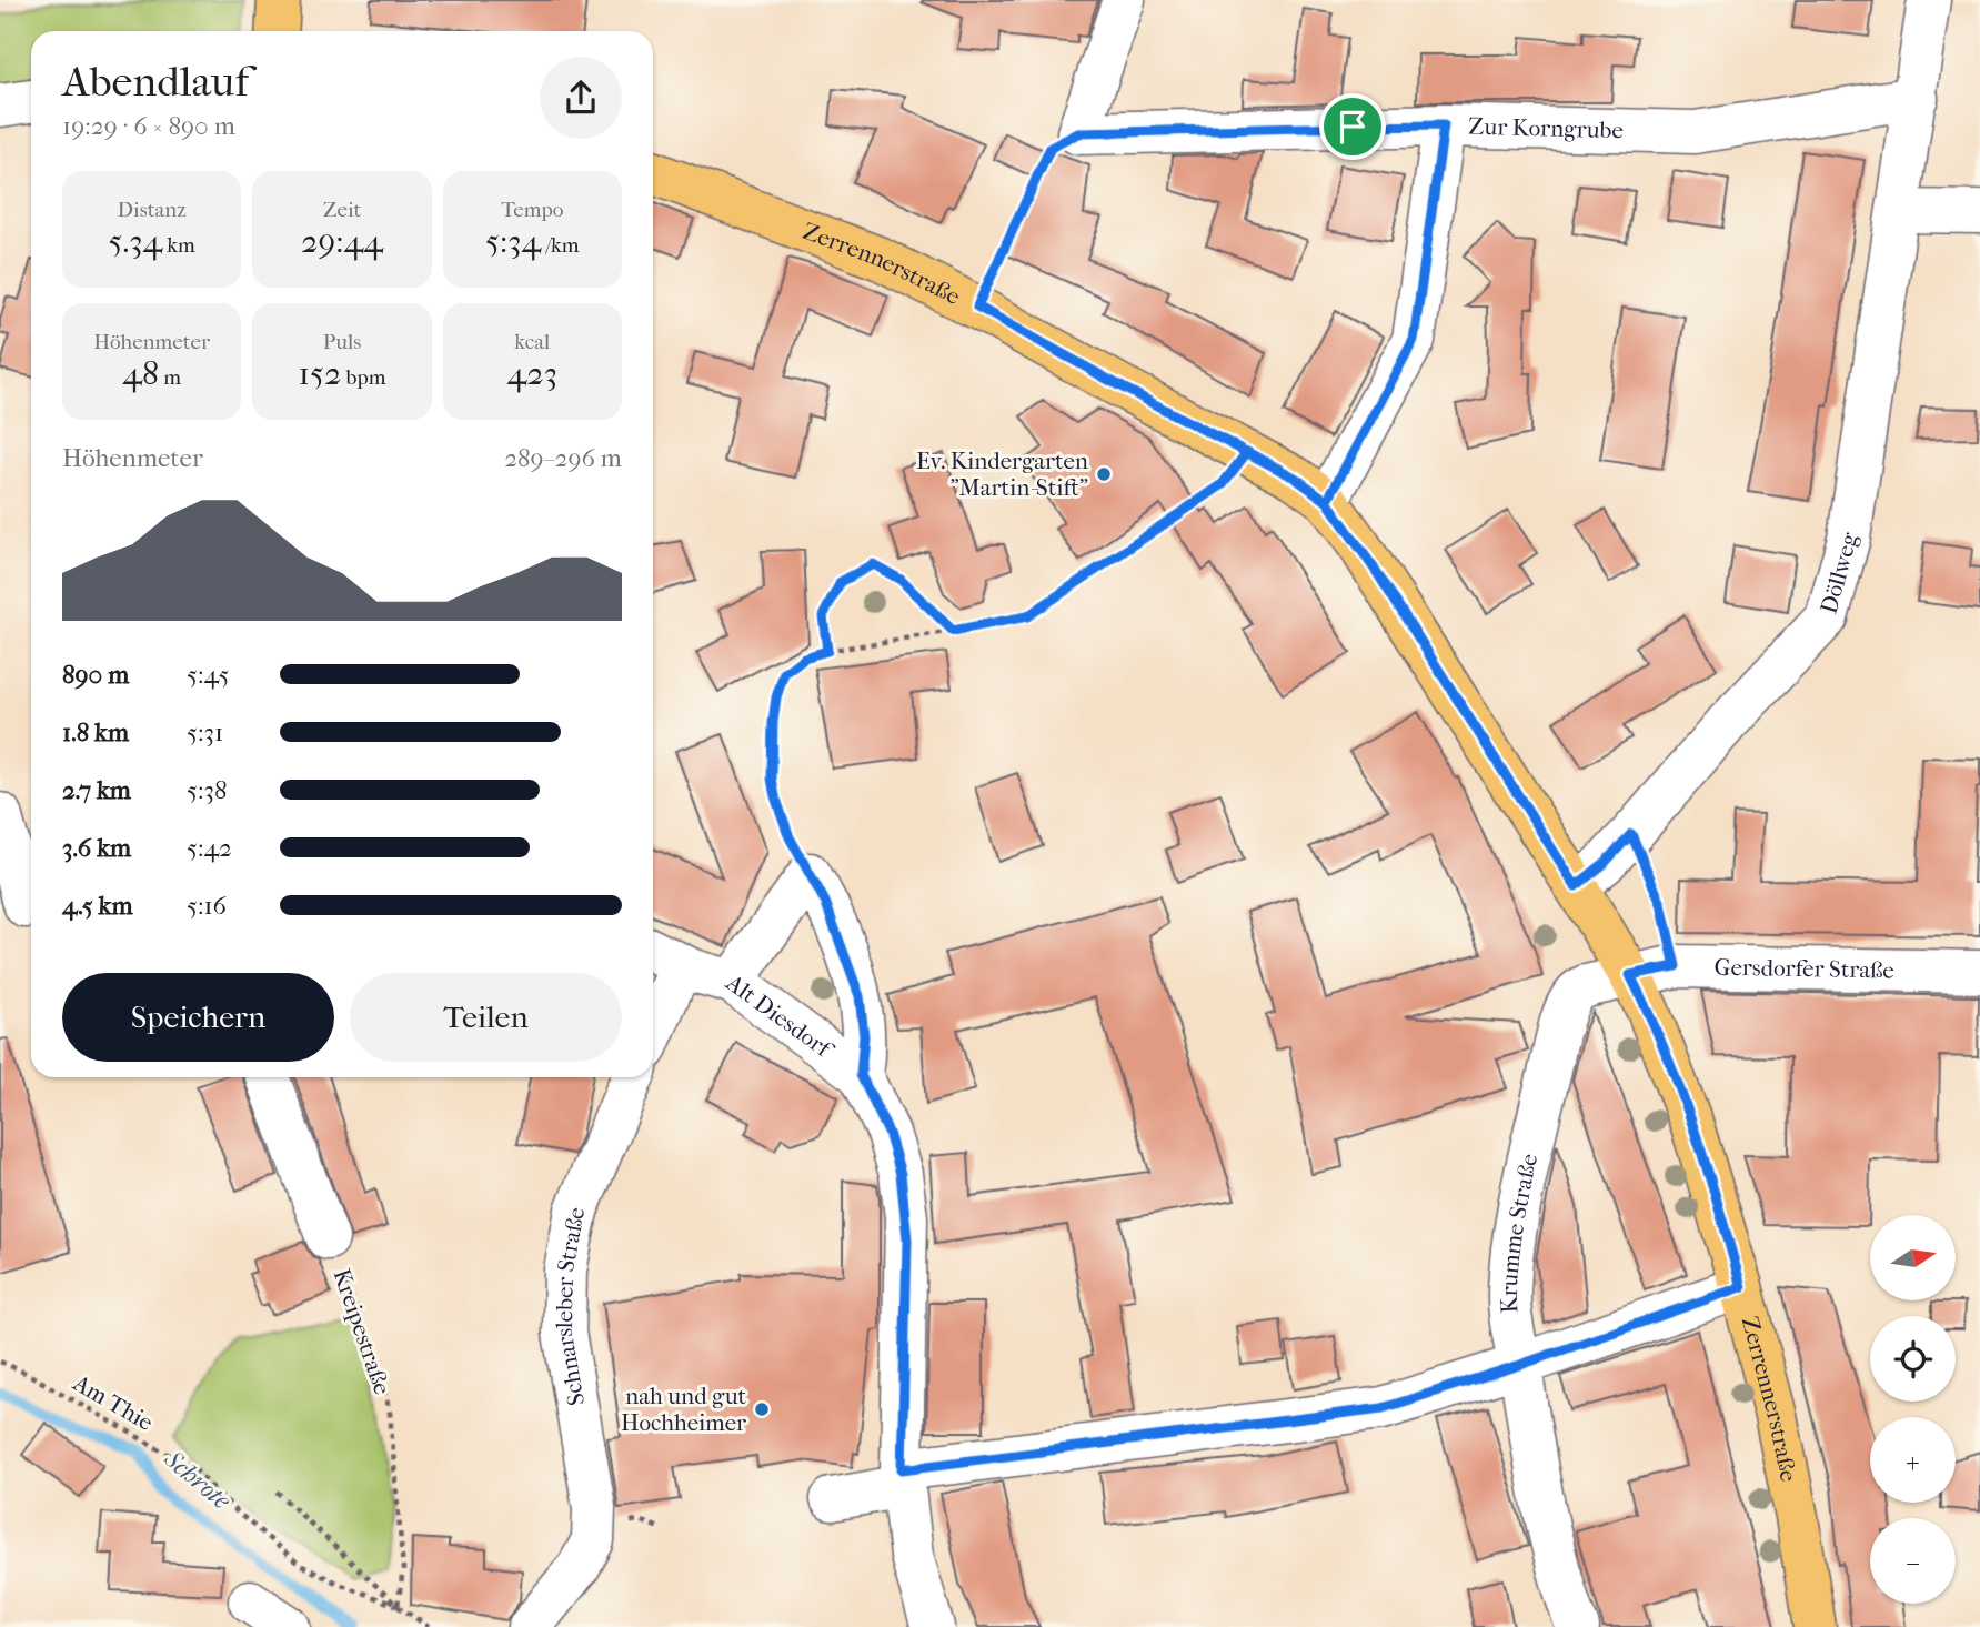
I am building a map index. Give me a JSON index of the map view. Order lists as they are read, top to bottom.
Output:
{
  "streets": {
    "main road": ["Zerrennerstraße"],
    "street": [
      "Zur Korngrube",
      "Döllweg",
      "Gersdorfer Straße",
      "Alt Diesdorf",
      "Krumme Straße",
      "Schnarsleber Straße",
      "Kreipestraße"
    ],
    "path": ["Am Thie"]
  },
  "crossings": [
    ["Zur Korngrube", "Döllweg"],
    ["Zerrennerstraße", "Döllweg"],
    ["Zerrennerstraße", "Gersdorfer Straße"],
    ["Zerrennerstraße", "Krumme Straße"],
    ["Gersdorfer Straße", "Krumme Straße"],
    ["Kreipestraße", "Am Thie"]
  ],
  "water": ["Schrote"],
  "places": ["Ev. Kindergarten \"Martin-Stift\"", "nah und gut Hochheimer"],
  "north": "right",
  "page": {
    "heading": ["Abendlauf", "19:29 · 6 × 890 m"],
    "stats": [
      ["Distanz", "5.34 km"],
      ["Zeit", "29:44"],
      ["Tempo", "5:34 /km"],
      ["Höhenmeter", "48 m"],
      ["Puls", "152 bpm"],
      ["kcal", "423"]
    ],
    "chart": ["Höhenmeter", "289–296 m"],
    "list": [
      {
        "name": "890 m",
        "note": "5:45"
      },
      {
        "name": "1.8 km",
        "note": "5:31"
      },
      {
        "name": "2.7 km",
        "note": "5:38"
      },
      {
        "name": "3.6 km",
        "note": "5:42"
      },
      {
        "name": "4.5 km",
        "note": "5:16"
      }
    ],
    "buttons": ["Speichern", "Teilen"],
    "map_buttons": ["+", "−"]
  }
}
